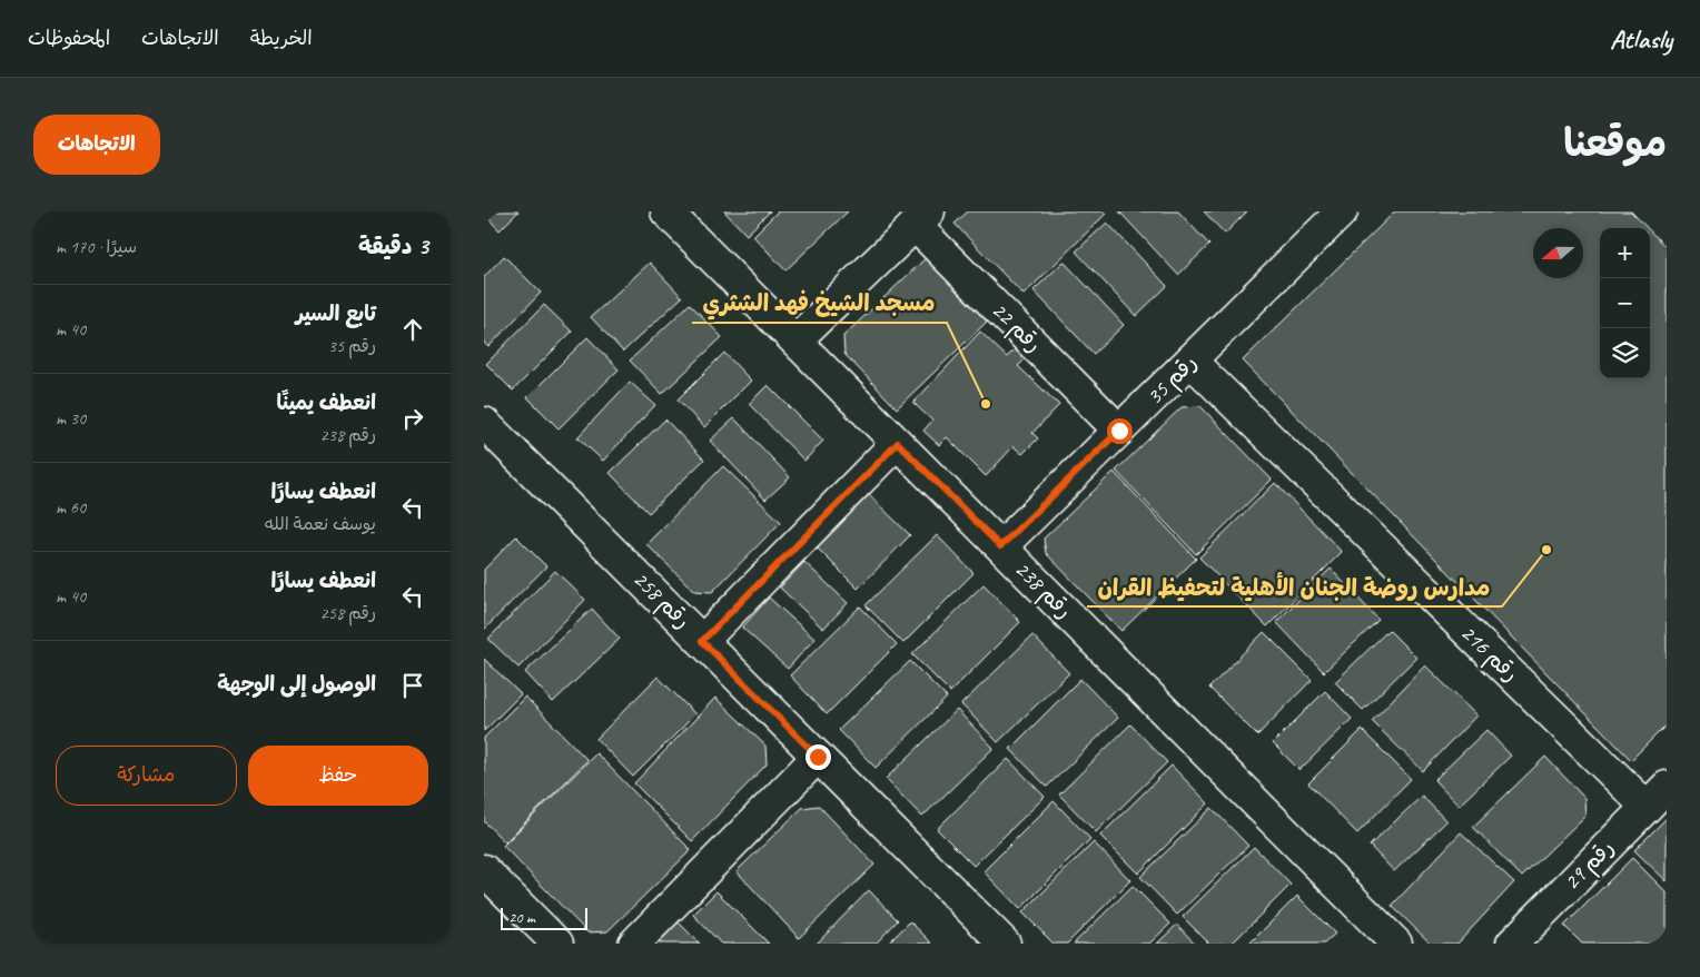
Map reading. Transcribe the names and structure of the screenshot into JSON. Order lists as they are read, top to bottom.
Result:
{
  "streets": {
    "street": [
      "رقم 22",
      "رقم 35",
      "رقم 238",
      "رقم 258",
      "رقم 216",
      "رقم 29"
    ]
  },
  "crossings": [
    ["رقم 22", "رقم 35"],
    ["رقم 35", "رقم 238"],
    ["رقم 35", "رقم 216"],
    ["رقم 216", "رقم 29"]
  ],
  "places": ["مسجد الشيخ فهد الشثري", "مدارس روضة الجنان الأهلية لتحفيظ القران"],
  "scale_bar": "20 m",
  "north": "left",
  "page": {
    "header": "Atlasly",
    "nav": ["الخريطة", "الاتجاهات", "المحفوظات"],
    "title": "موقعنا",
    "buttons": [
      "الاتجاهات",
      ["حفظ", "مشاركة"]
    ],
    "heading": ["3 دقيقة", "سيرًا · 170 m"],
    "map_buttons": ["+", "−"],
    "list": [
      ["تابع السير", "رقم 35", "40 m"],
      ["انعطف يمينًا", "رقم 238", "30 m"],
      ["انعطف يسارًا", "يوسف نعمة الله", "60 m"],
      ["انعطف يسارًا", "رقم 258", "40 m"],
      "الوصول إلى الوجهة"
    ],
    "scale": "20 m"
  }
}
